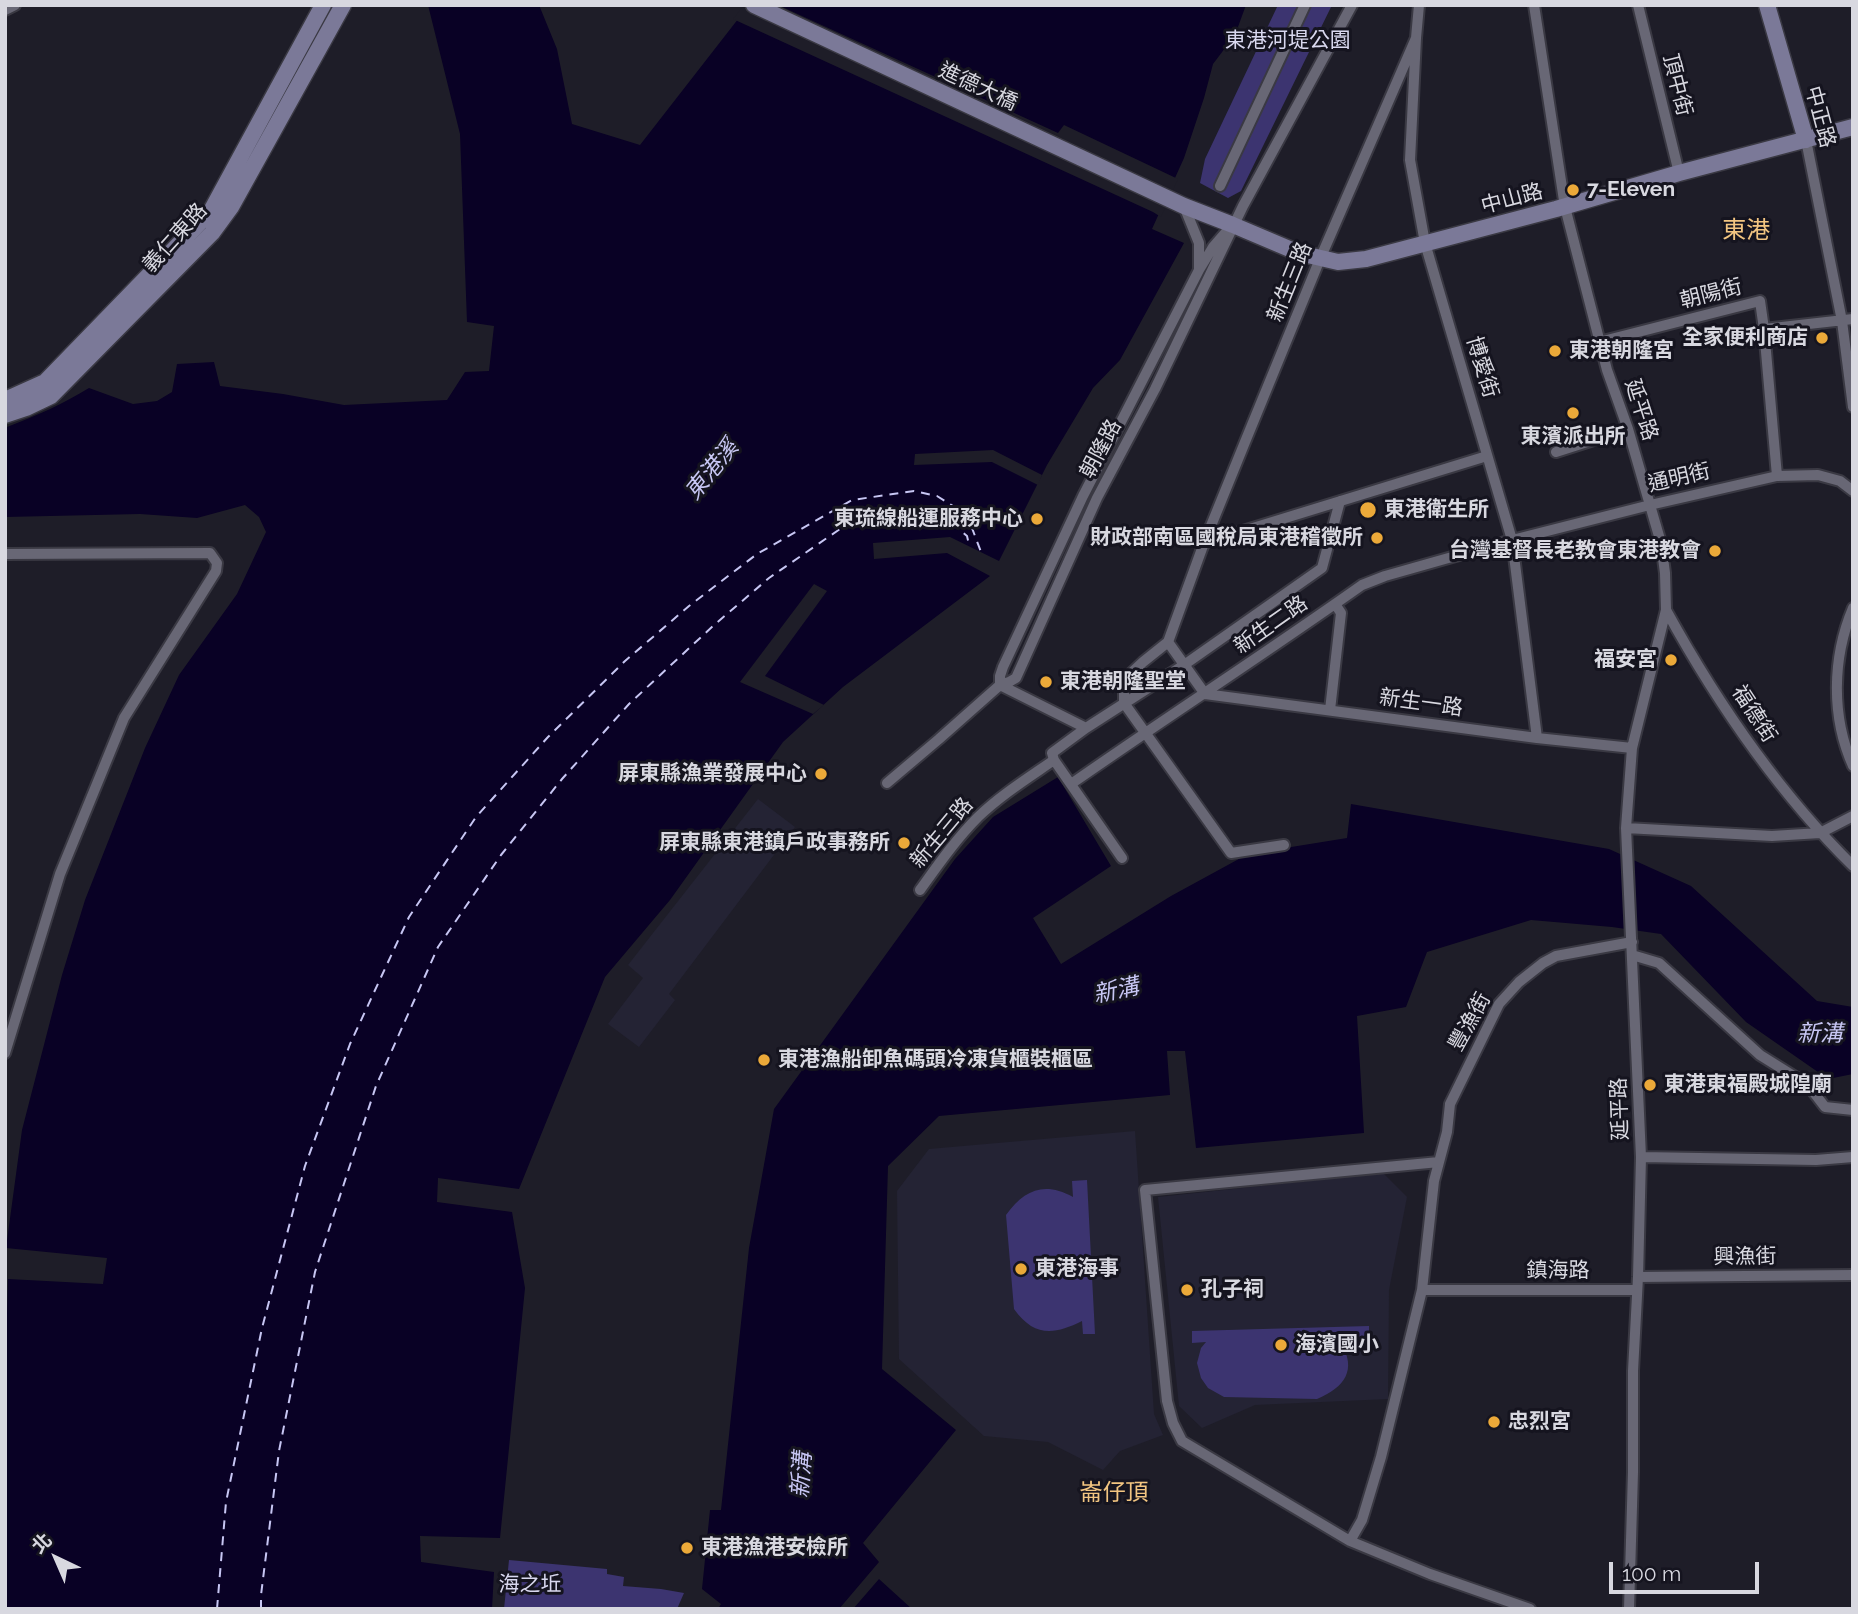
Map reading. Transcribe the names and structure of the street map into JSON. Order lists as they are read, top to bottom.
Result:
{
  "streets": {
    "street": [
      "頂中街",
      "進德大橋",
      "中正路",
      "中山路",
      "義仁東路",
      "新生三路",
      "朝陽街",
      "博愛街",
      "延平路",
      "朝隆路",
      "通明街",
      "新生二路",
      "新生一路",
      "福德街",
      "豐漁街",
      "興漁街",
      "鎮海路"
    ]
  },
  "crossings": [
    ["頂中街", "中山路"],
    ["進德大橋", "中山路"],
    ["中正路", "中山路"],
    ["中山路", "新生三路"],
    ["中山路", "博愛街"],
    ["中山路", "延平路"],
    ["中山路", "朝隆路"],
    ["新生三路", "博愛街"],
    ["朝陽街", "延平路"],
    ["博愛街", "通明街"],
    ["博愛街", "新生二路"],
    ["博愛街", "新生一路"],
    ["延平路", "通明街"],
    ["延平路", "新生一路"],
    ["延平路", "福德街"],
    ["延平路", "豐漁街"],
    ["延平路", "興漁街"],
    ["延平路", "鎮海路"],
    ["通明街", "新生二路"],
    ["新生二路", "新生一路"],
    ["豐漁街", "鎮海路"]
  ],
  "districts": ["東港", "崙仔頂"],
  "water": ["東港溪", "新溝"],
  "parks": ["東港河堤公園", "海之坵"],
  "places": [
    "7-Eleven",
    "全家便利商店",
    "東港朝隆宮",
    "東濱派出所",
    "東港衛生所",
    "東琉線船運服務中心",
    "財政部南區國稅局東港稽徵所",
    "台灣基督長老教會東港教會",
    "福安宮",
    "東港朝隆聖堂",
    "屏東縣漁業發展中心",
    "屏東縣東港鎮戶政事務所",
    "東港漁船卸魚碼頭冷凍貨櫃裝櫃區",
    "東港東福殿城隍廟",
    "東港海事",
    "孔子祠",
    "海濱國小",
    "忠烈宮",
    "東港漁港安檢所"
  ],
  "scale_bar": "100 m",
  "north": "top left"
}
